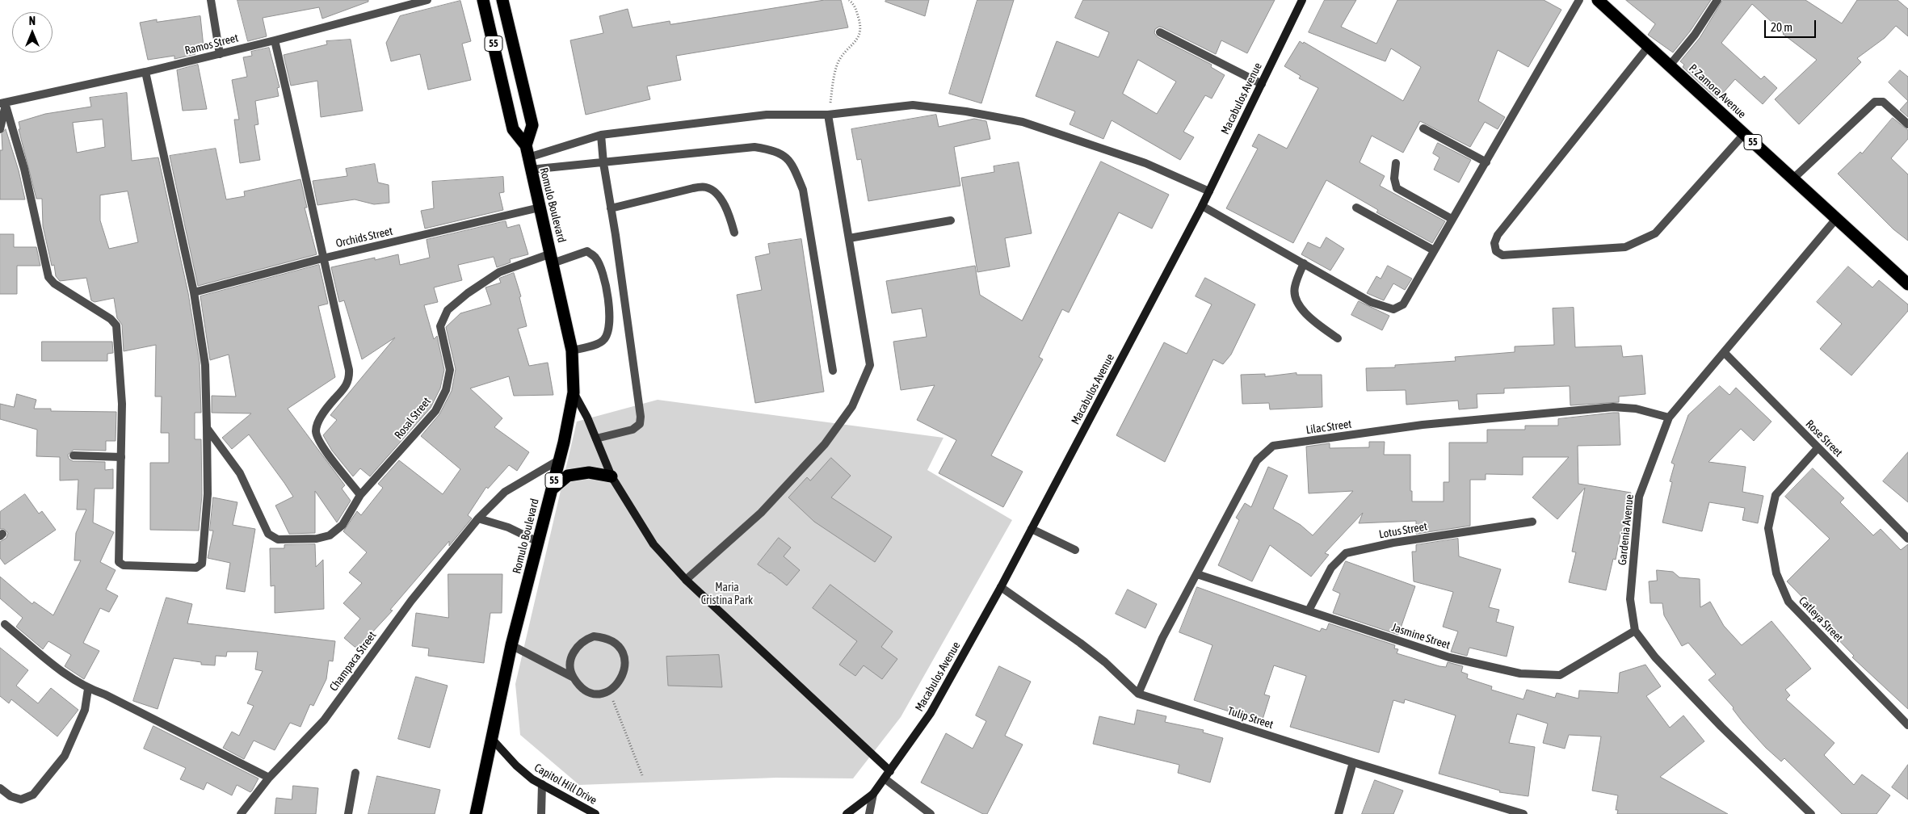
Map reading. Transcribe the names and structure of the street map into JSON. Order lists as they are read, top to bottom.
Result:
{
  "streets": {
    "highway": ["55", "P. Zamora Avenue", "Romulo Boulevard"],
    "street": [
      "Ramos Street",
      "Macabulos Avenue",
      "Orchids Street",
      "Rosal Street",
      "Lilac Street",
      "Rose Street",
      "Gardenia Avenue",
      "Lotus Street",
      "Catleya Street",
      "Jasmine Street",
      "Champaca Street",
      "Tulip Street",
      "Capitol Hill Drive"
    ]
  },
  "crossings": [
    ["55", "Romulo Boulevard"],
    ["P. Zamora Avenue", "Gardenia Avenue"],
    ["Macabulos Avenue", "Tulip Street"],
    ["Romulo Boulevard", "Orchids Street"],
    ["Romulo Boulevard", "Rosal Street"],
    ["Romulo Boulevard", "Champaca Street"],
    ["Romulo Boulevard", "Capitol Hill Drive"],
    ["Lilac Street", "Gardenia Avenue"],
    ["Lilac Street", "Jasmine Street"],
    ["Lilac Street", "Tulip Street"],
    ["Rose Street", "Gardenia Avenue"],
    ["Rose Street", "Catleya Street"],
    ["Gardenia Avenue", "Jasmine Street"],
    ["Lotus Street", "Jasmine Street"]
  ],
  "parks": ["Maria Cristina Park"],
  "scale_bar": "20 m",
  "north": "top"
}
